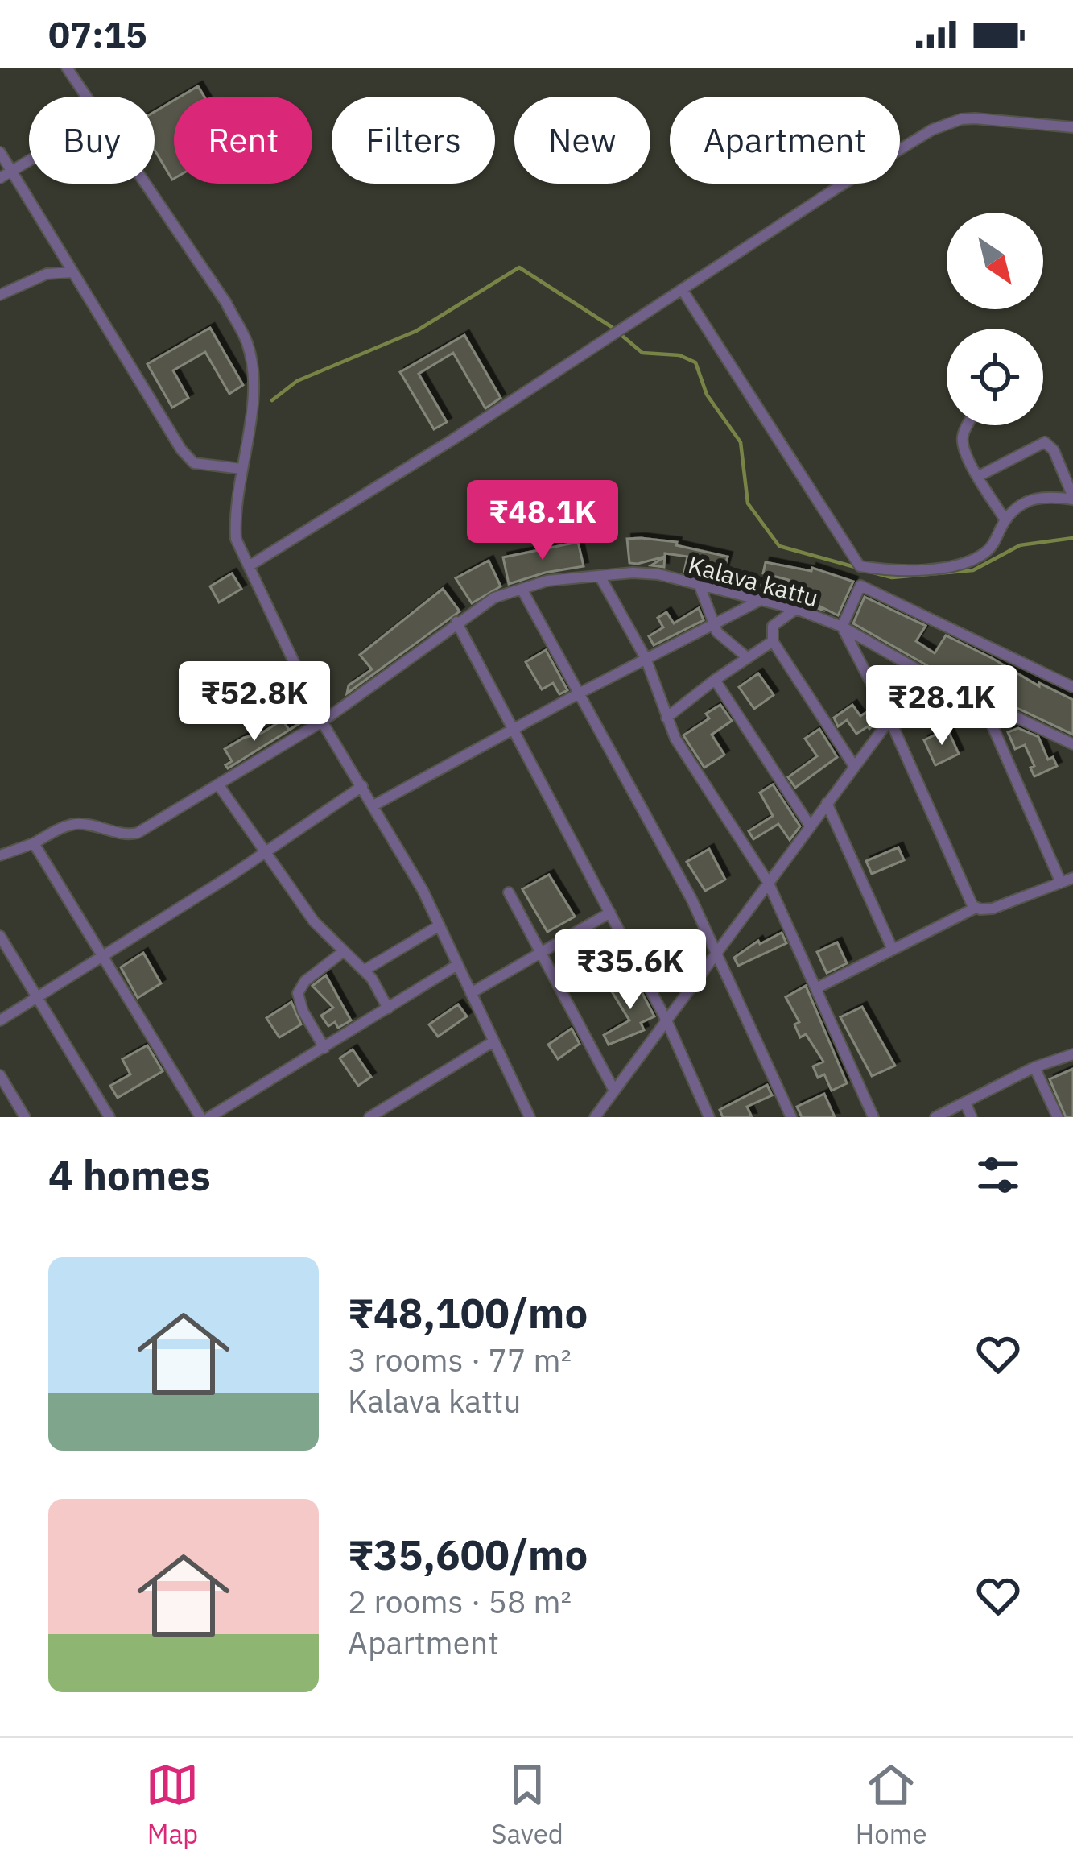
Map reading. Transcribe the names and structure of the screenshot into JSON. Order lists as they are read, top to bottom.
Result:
{
  "streets": {
    "street": ["Kalava kattu"]
  },
  "north": "bottom right",
  "page": {
    "status": "07:15",
    "chip": [
      "Buy",
      "Rent",
      "Filters",
      "New",
      "Apartment"
    ],
    "price": [
      "₹48.1K",
      "₹52.8K",
      "₹28.1K",
      "₹35.6K"
    ],
    "heading": "4 homes",
    "list": [
      {
        "name": "₹48,100/mo",
        "note": "3 rooms · 77 m² · Kalava kattu"
      },
      {
        "name": "₹35,600/mo",
        "note": "2 rooms · 58 m² · Apartment"
      }
    ],
    "tabs": ["Map", "Saved", "Home"]
  }
}
